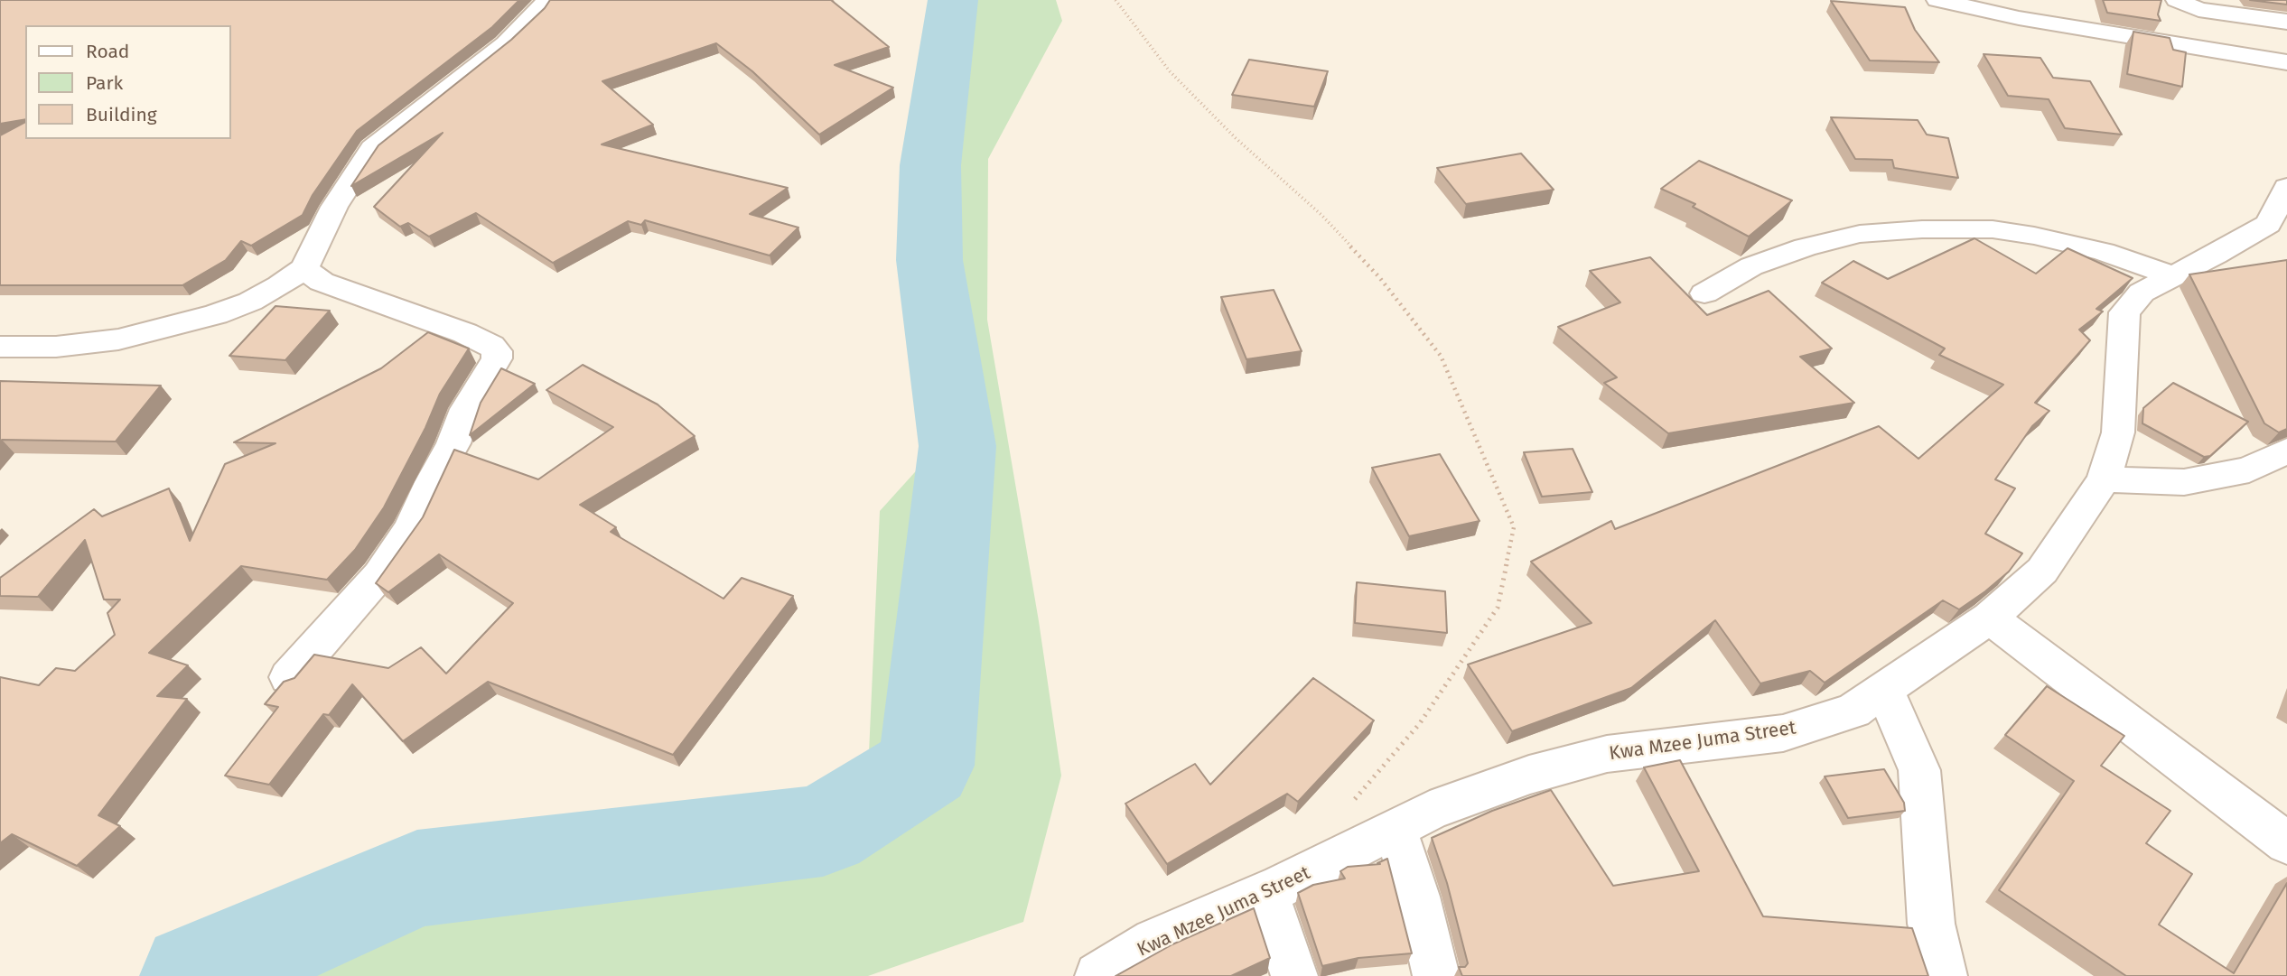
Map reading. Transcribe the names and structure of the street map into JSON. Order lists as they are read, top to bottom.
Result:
{
  "streets": {
    "street": ["Kwa Mzee Juma Street"]
  },
  "legend": ["Road", "Park", "Building"]
}
